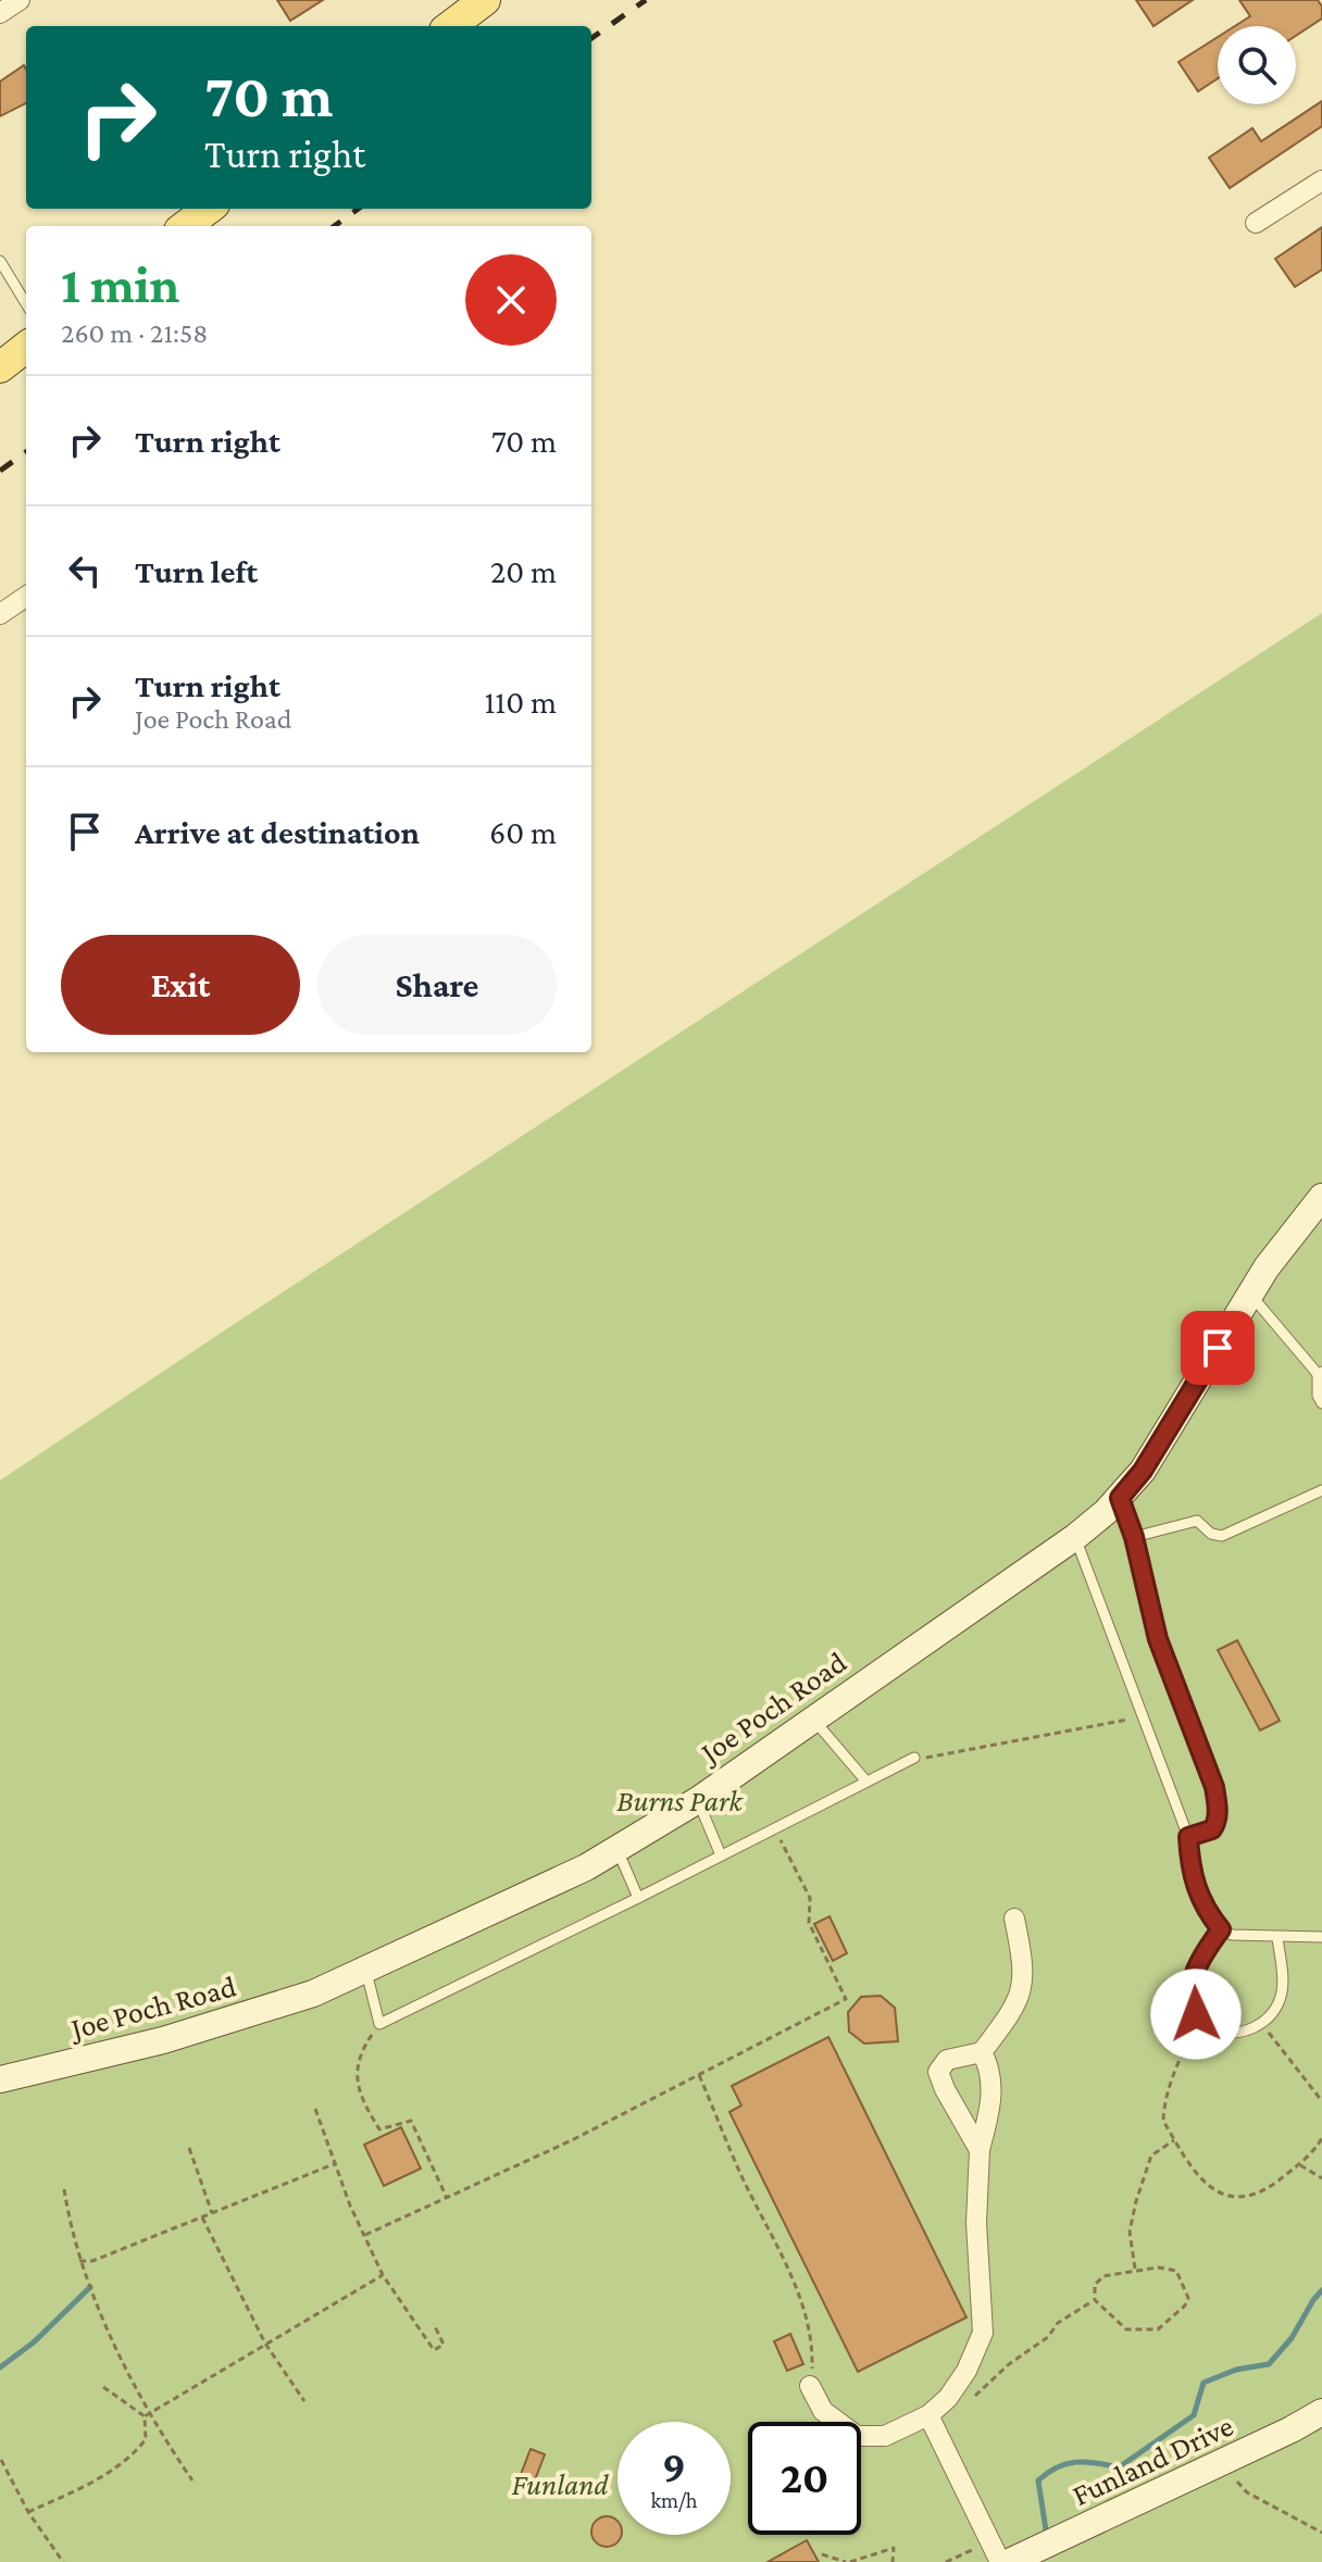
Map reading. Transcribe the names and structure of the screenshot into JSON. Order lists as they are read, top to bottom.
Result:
{
  "streets": {
    "street": ["Joe Poch Road", "Funland Drive"]
  },
  "parks": ["Burns Park", "Funland"],
  "page": {
    "turn": ["70 m", "Turn right"],
    "heading": ["1 min", "260 m · 21:58"],
    "list": [
      {
        "name": "Turn right",
        "value": "70 m"
      },
      {
        "name": "Turn left",
        "value": "20 m"
      },
      {
        "name": "Turn right",
        "note": "Joe Poch Road",
        "value": "110 m"
      },
      {
        "name": "Arrive at destination",
        "value": "60 m"
      }
    ],
    "buttons": ["Exit", "Share"],
    "speed": "9 km/h",
    "limit": "20"
  }
}
